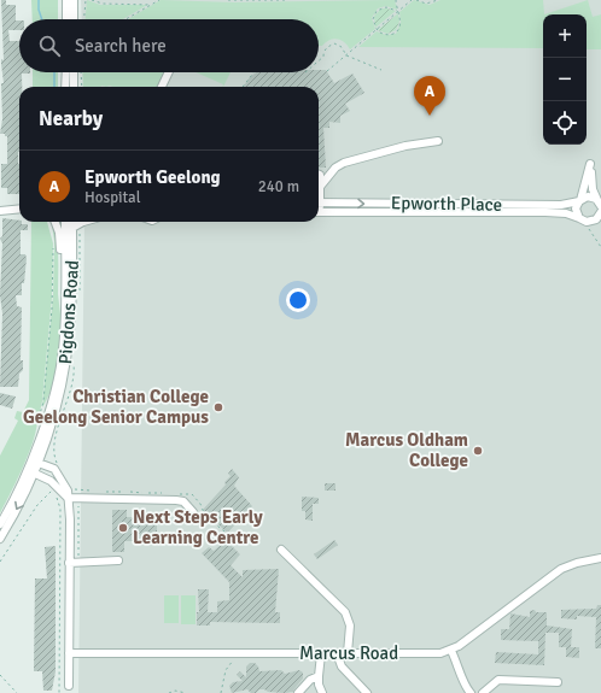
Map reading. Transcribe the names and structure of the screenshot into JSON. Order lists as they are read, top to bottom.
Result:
{
  "streets": {
    "street": ["Epworth Place", "Pigdons Road", "Marcus Road"]
  },
  "places": ["Christian College Geelong Senior Campus", "Marcus Oldham College", "Next Steps Early Learning Centre"],
  "page": {
    "map_buttons": ["+", "−"],
    "search": "Search here",
    "pins": "A",
    "heading": "Nearby",
    "list": [
      {
        "mark": "A",
        "name": "Epworth Geelong",
        "note": "Hospital",
        "value": "240 m"
      }
    ]
  }
}
